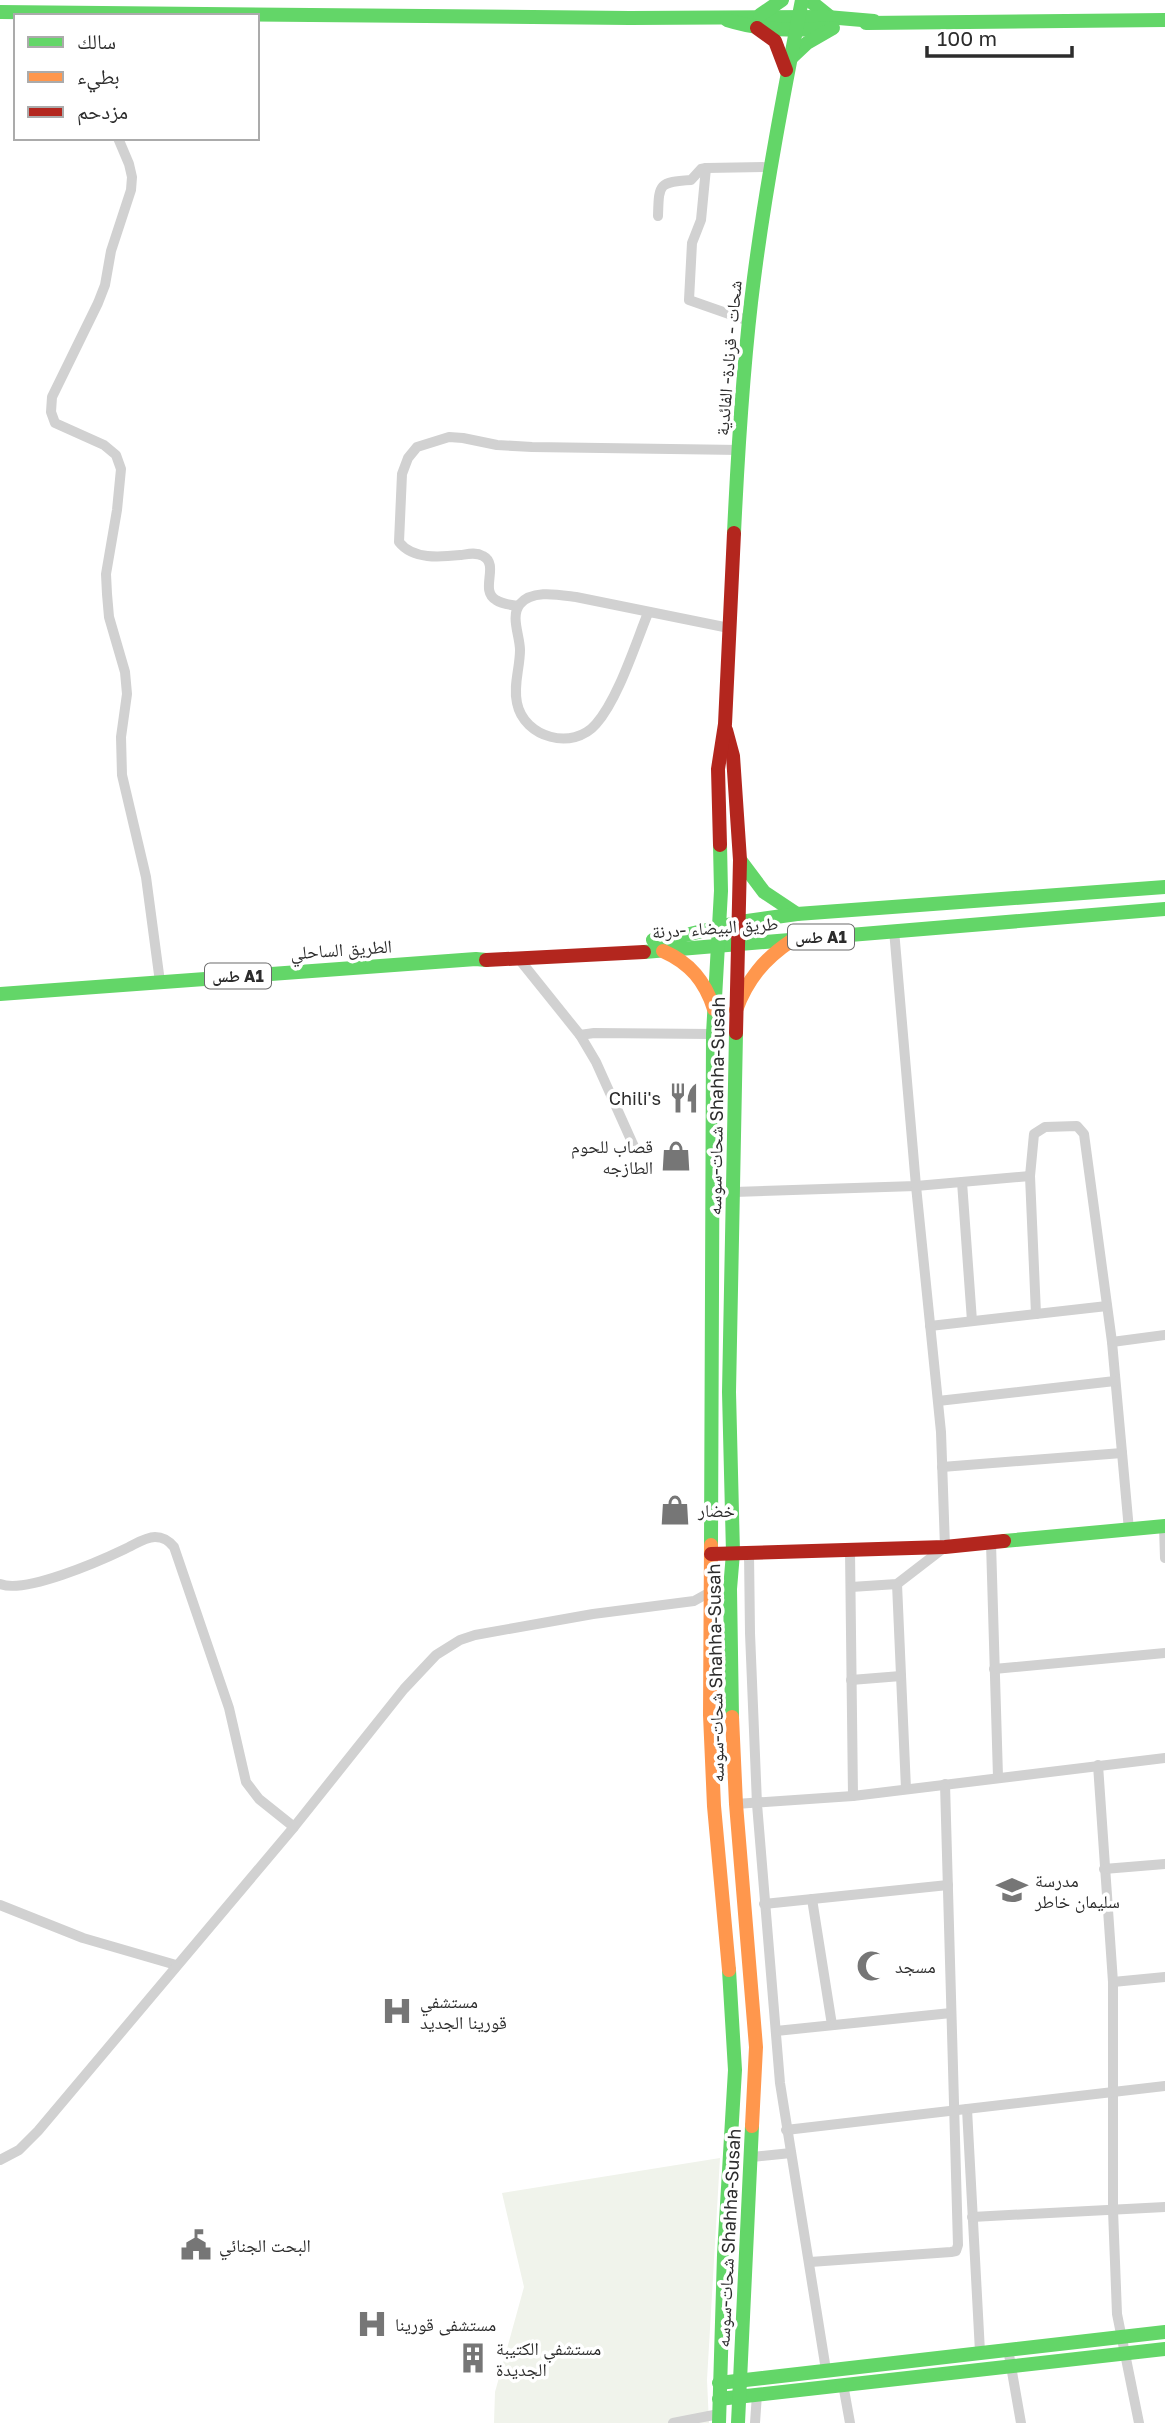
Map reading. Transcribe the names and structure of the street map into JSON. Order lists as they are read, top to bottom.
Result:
{
  "streets": {
    "main road": [
      "شحات - قرنادة- الفائدية",
      "طريق البيضاء -درنة",
      "طس A1",
      "الطريق الساحلي",
      "شحات-سوسه Shahha-Susah"
    ]
  },
  "crossings": [
    ["شحات - قرنادة- الفائدية", "شحات-سوسه Shahha-Susah"],
    ["طريق البيضاء -درنة", "الطريق الساحلي"],
    ["طريق البيضاء -درنة", "شحات-سوسه Shahha-Susah"]
  ],
  "places": {
    "restaurant": ["Chili's"],
    "shop": ["قصاب للحوم الطازجه", "خضار"],
    "school or university": ["مدرسة سليمان خاطر"],
    "mosque": ["مسجد"],
    "hospital": ["مستشفي قورينا الجديد", "مستشفى قورينا"],
    "public building": ["البحت الجنائي"],
    "building": ["مستشفي الكتيبة الجديدة"]
  },
  "legend": ["سالك", "بطيء", "مزدحم"],
  "scale_bar": "100 m"
}
